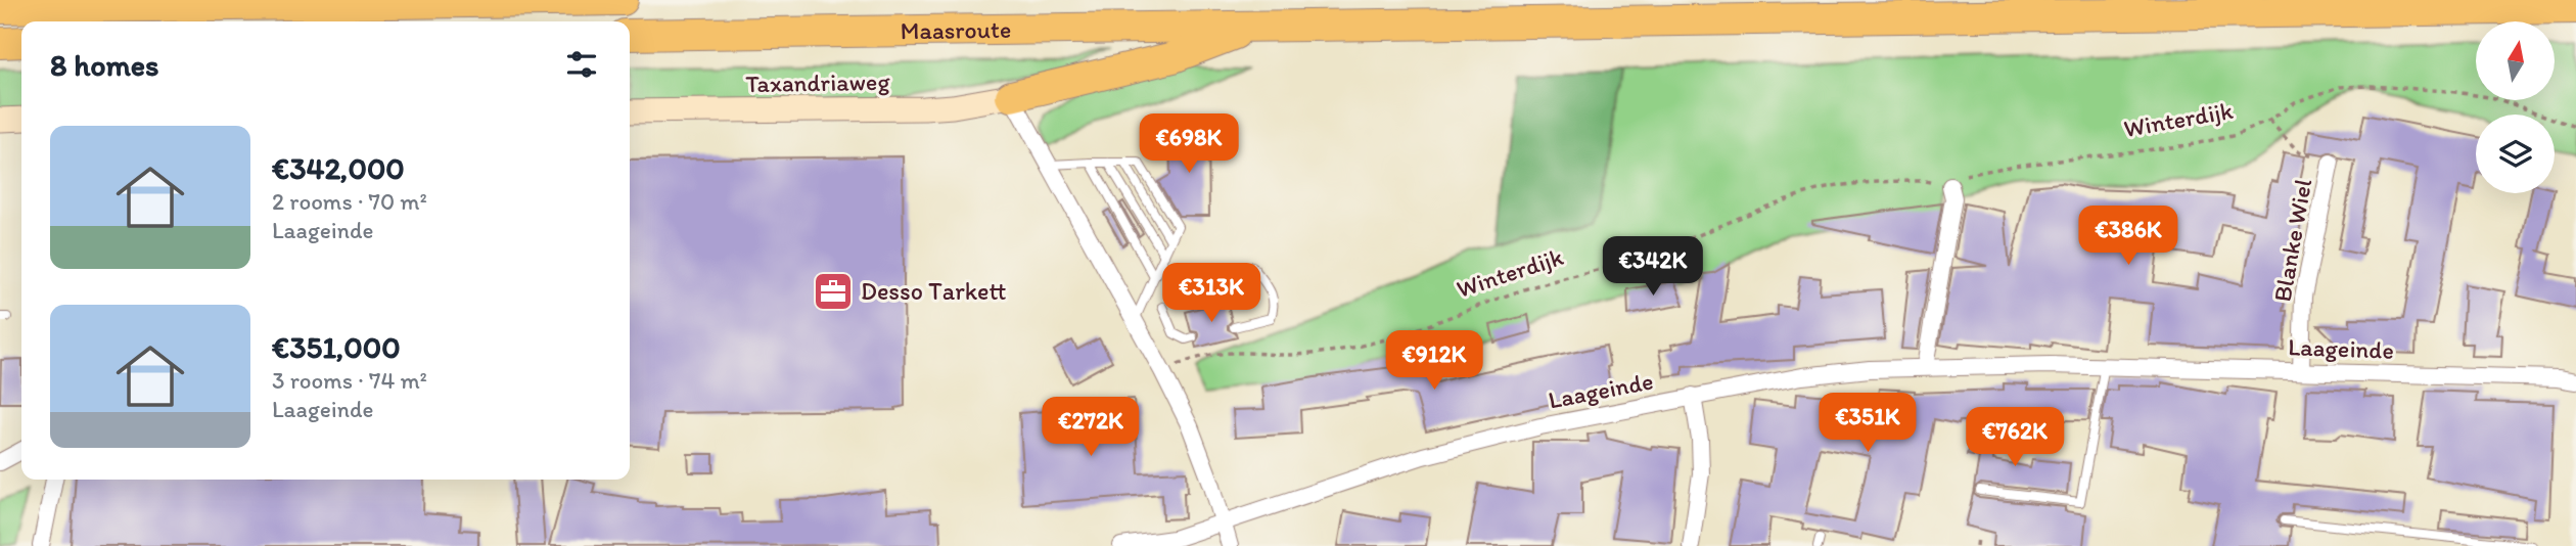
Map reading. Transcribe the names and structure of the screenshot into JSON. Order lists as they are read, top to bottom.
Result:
{
  "streets": {
    "highway": ["Maasroute"],
    "main road": ["Taxandriaweg"],
    "street": ["Blanke Wiel", "Laageinde"],
    "path": ["Winterdijk"]
  },
  "crossings": [
    ["Blanke Wiel", "Laageinde"]
  ],
  "places": {
    "office": ["Desso Tarkett"]
  },
  "north": "top",
  "page": {
    "heading": "8 homes",
    "list": [
      {
        "name": "€342,000",
        "note": "2 rooms · 70 m² · Laageinde"
      },
      {
        "name": "€351,000",
        "note": "3 rooms · 74 m² · Laageinde"
      }
    ],
    "price": [
      "€698K",
      "€386K",
      "€342K",
      "€313K",
      "€912K",
      "€351K",
      "€272K",
      "€762K"
    ]
  }
}
